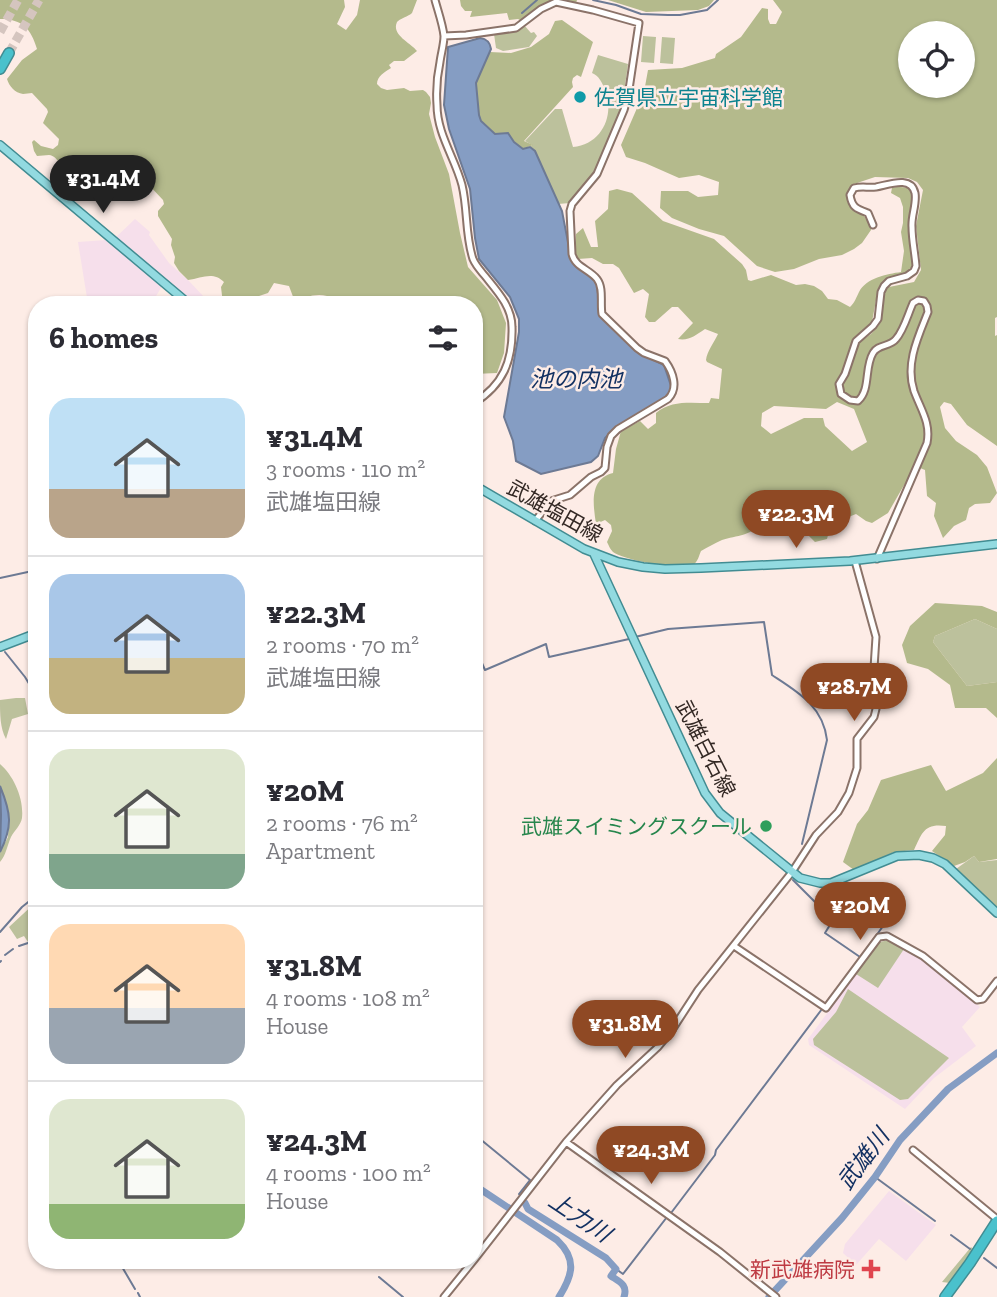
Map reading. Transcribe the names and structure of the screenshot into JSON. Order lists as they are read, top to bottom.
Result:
{
  "streets": {
    "main road": ["武雄塩田線", "武雄白石線"]
  },
  "crossings": [
    ["武雄塩田線", "武雄白石線"]
  ],
  "water": ["池の内池", "武雄川", "上力川"],
  "places": {
    "other": ["佐賀県立宇宙科学館", "武雄スイミングスクール"],
    "health": ["新武雄病院"]
  },
  "page": {
    "price": [
      "¥31.4M",
      "¥22.3M",
      "¥28.7M",
      "¥20M",
      "¥31.8M",
      "¥24.3M"
    ],
    "heading": "6 homes",
    "list": [
      {
        "name": "¥31.4M",
        "note": "3 rooms · 110 m² · 武雄塩田線"
      },
      {
        "name": "¥22.3M",
        "note": "2 rooms · 70 m² · 武雄塩田線"
      },
      {
        "name": "¥20M",
        "note": "2 rooms · 76 m² · Apartment"
      },
      {
        "name": "¥31.8M",
        "note": "4 rooms · 108 m² · House"
      },
      {
        "name": "¥24.3M",
        "note": "4 rooms · 100 m² · House"
      }
    ]
  }
}
